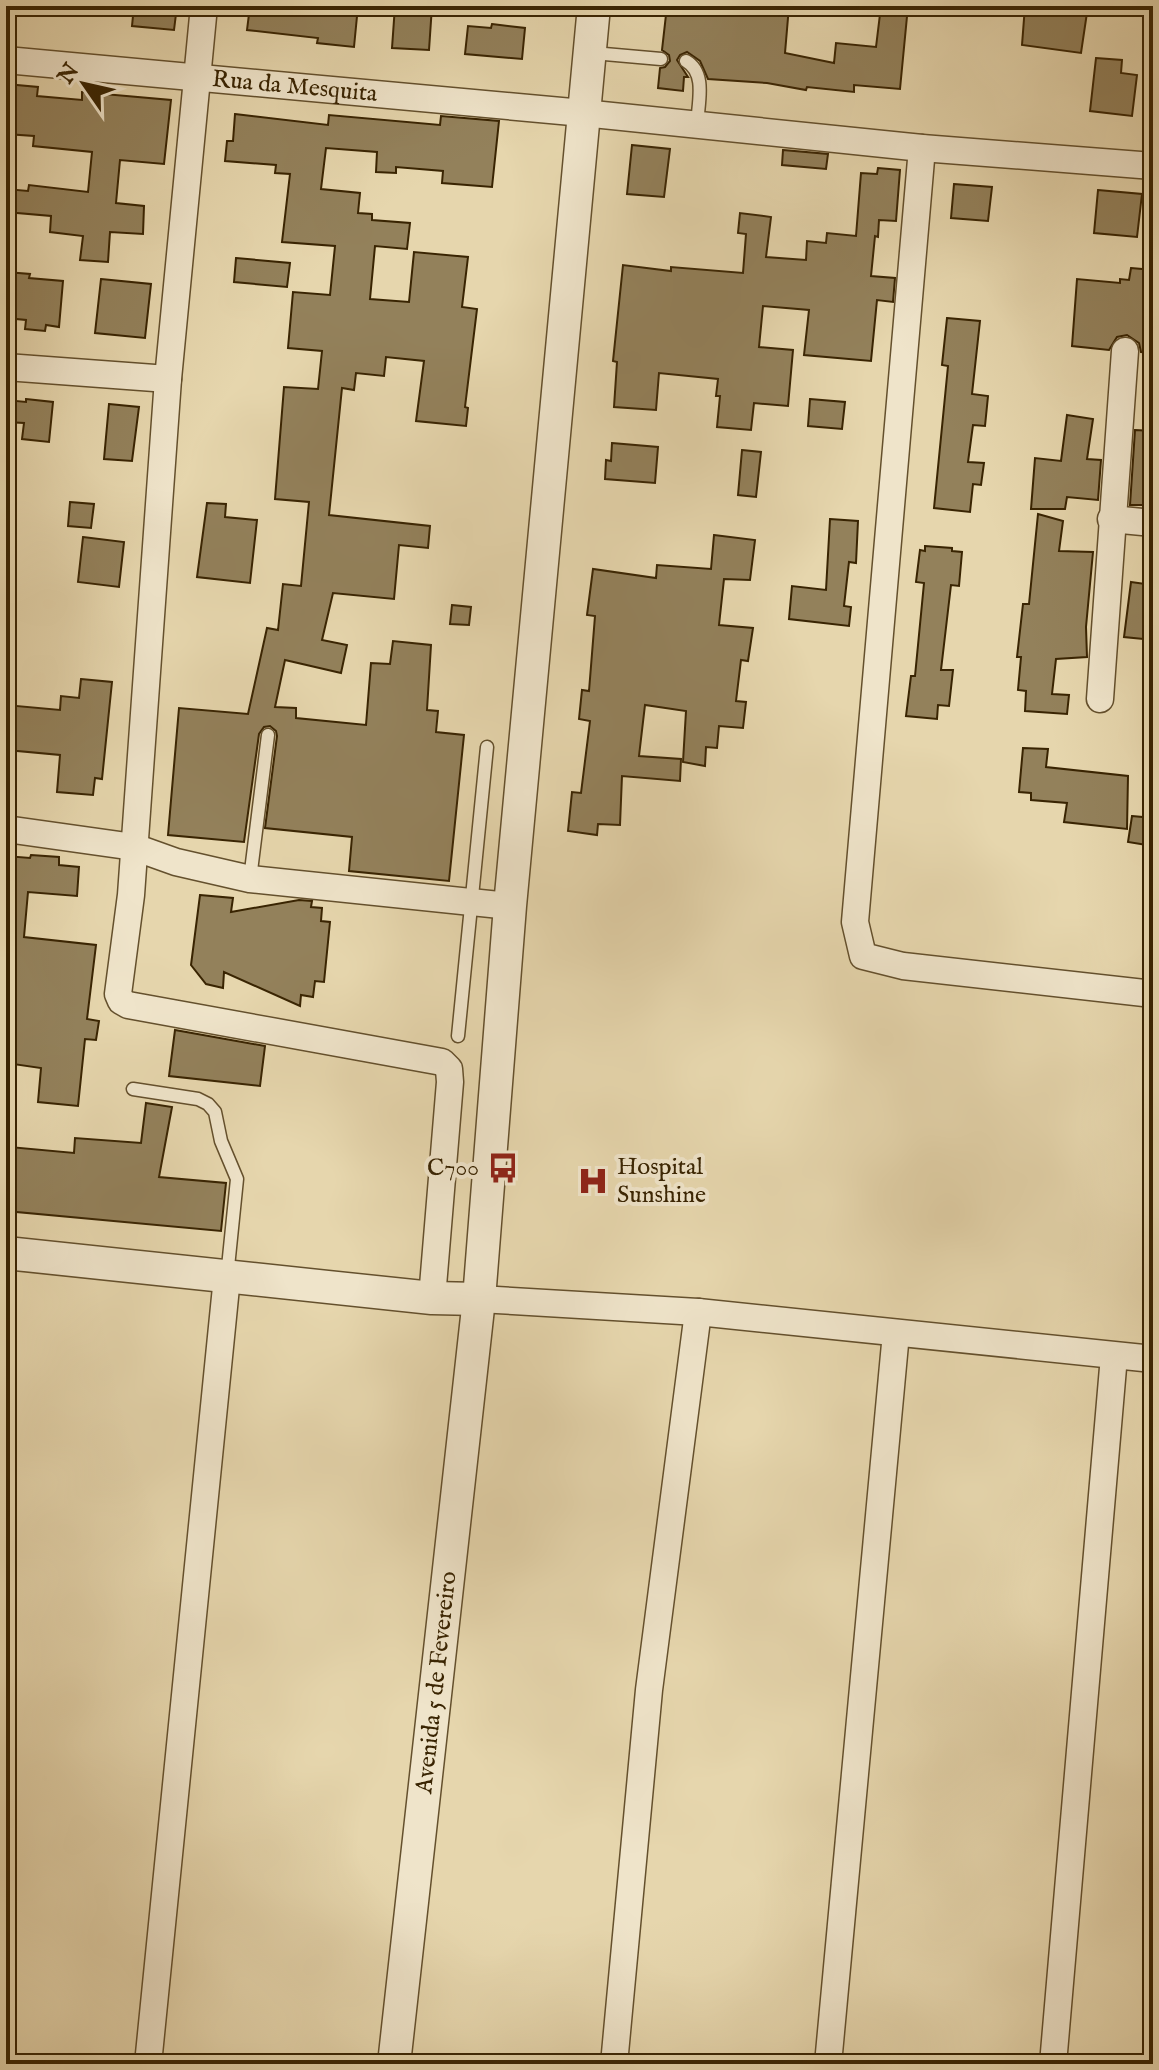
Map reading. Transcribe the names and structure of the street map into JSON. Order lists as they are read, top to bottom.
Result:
{
  "streets": {
    "street": ["Rua da Mesquita", "Avenida 5 de Fevereiro"]
  },
  "crossings": [
    ["Rua da Mesquita", "Avenida 5 de Fevereiro"]
  ],
  "places": {
    "bus stop": ["C700"],
    "hospital": ["Hospital Sunshine"]
  },
  "north": "top left"
}
